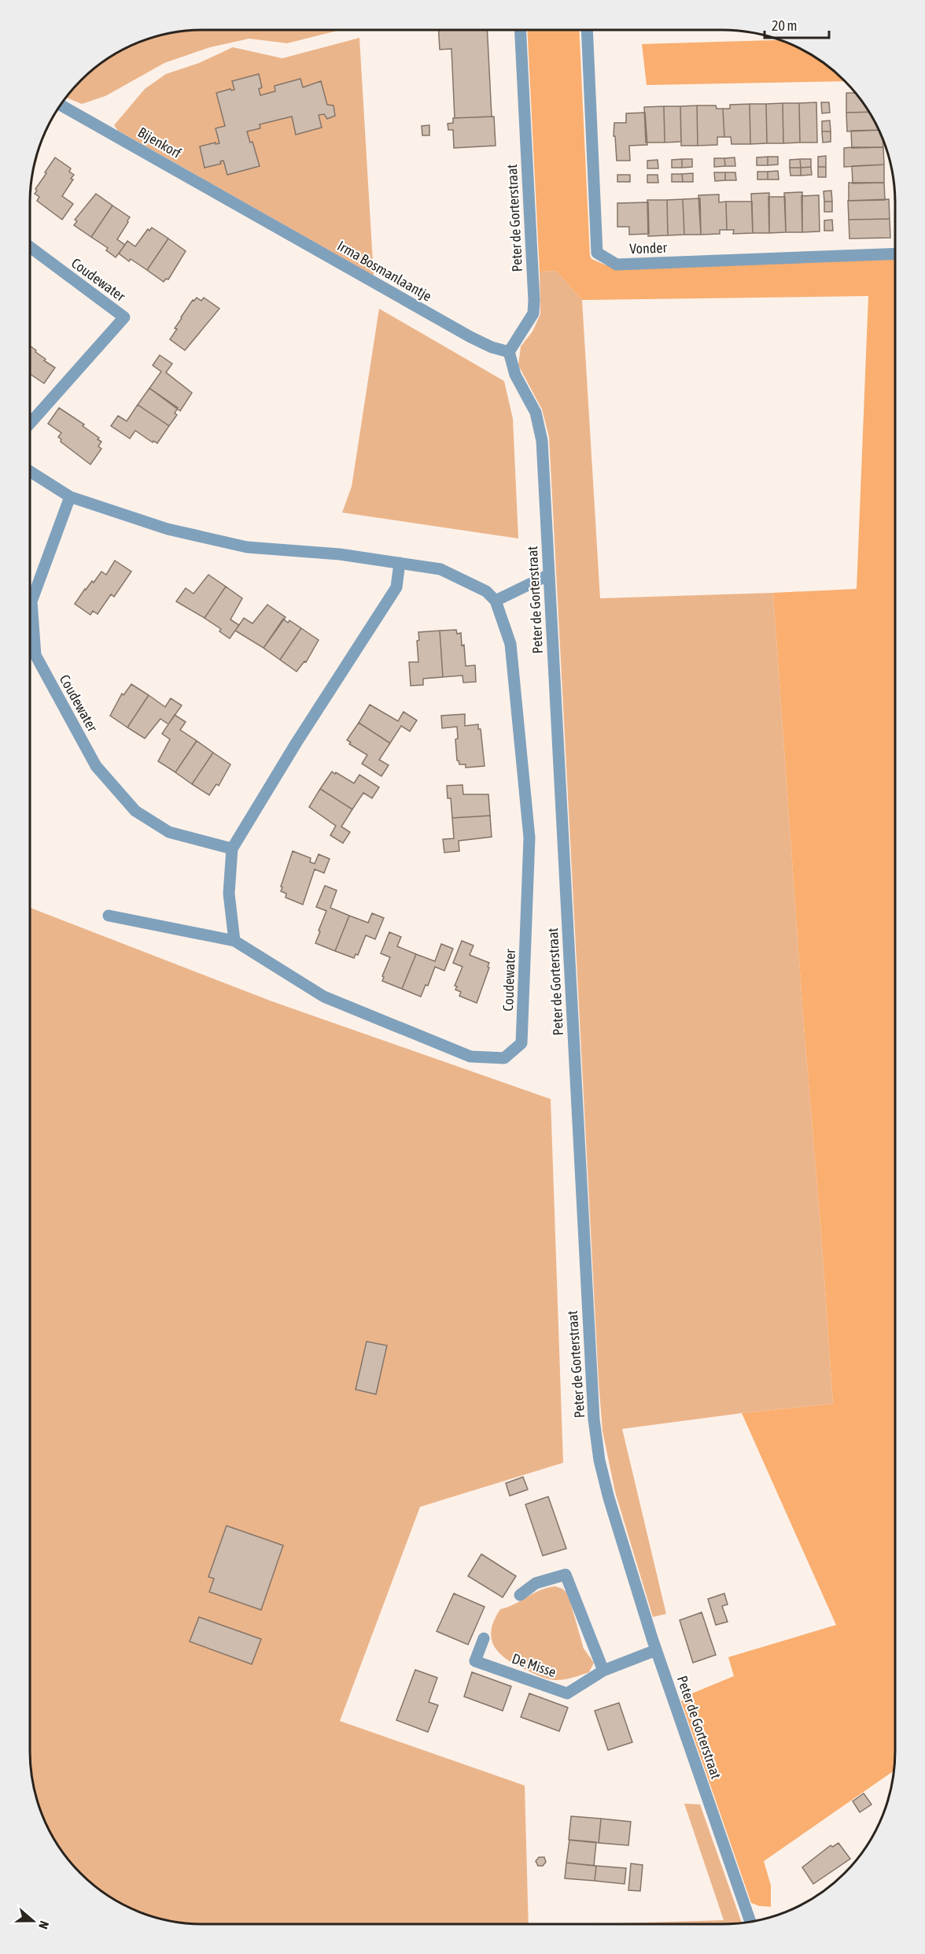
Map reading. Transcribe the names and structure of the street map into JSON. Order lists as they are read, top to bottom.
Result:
{
  "streets": {
    "street": [
      "Bijenkorf",
      "Peter de Gorterstraat",
      "Vonder",
      "Irma Bosmanlaantje",
      "Coudewater",
      "De Misse"
    ]
  },
  "crossings": [
    ["Bijenkorf", "Irma Bosmanlaantje"],
    ["Peter de Gorterstraat", "Irma Bosmanlaantje"],
    ["Peter de Gorterstraat", "De Misse"]
  ],
  "scale_bar": "20 m",
  "north": "right"
}
